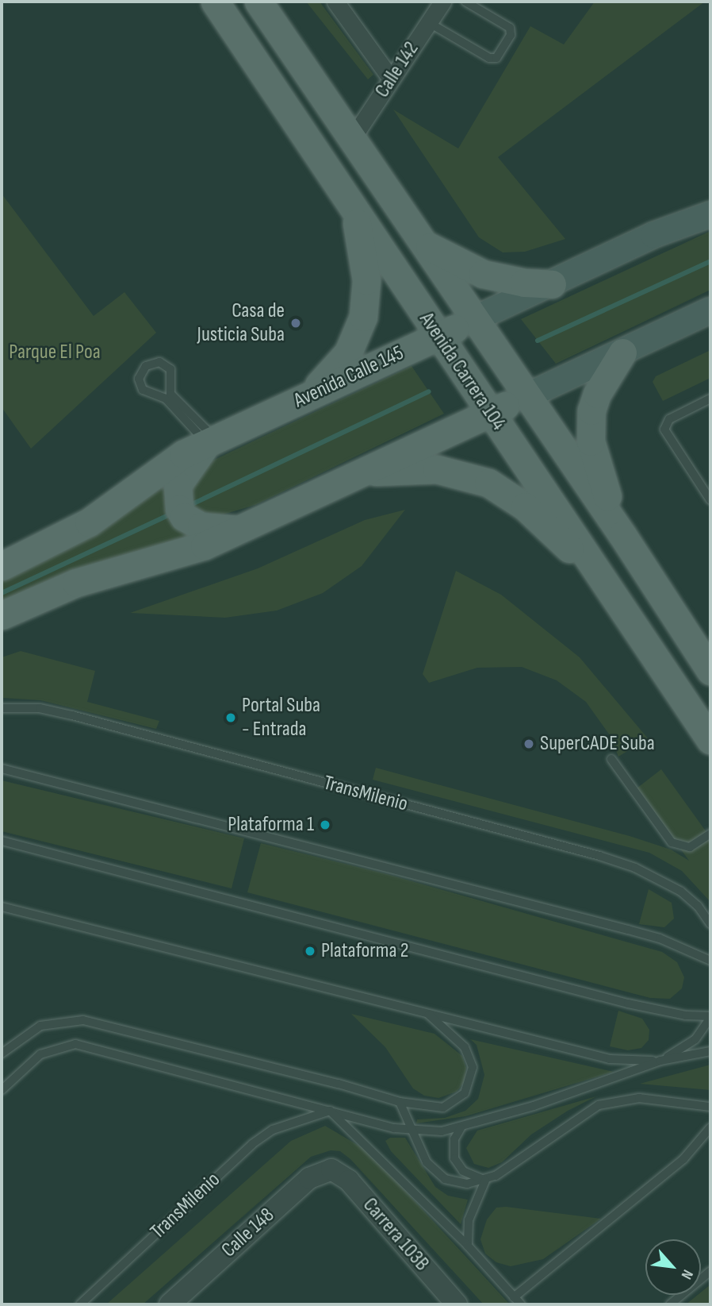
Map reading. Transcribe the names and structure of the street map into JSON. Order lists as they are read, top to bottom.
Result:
{
  "streets": {
    "main road": ["Avenida Carrera 104", "Avenida Calle 145"],
    "street": ["Calle 142", "Calle 148", "Carrera 103B"],
    "lane": ["TransMilenio"]
  },
  "crossings": [
    ["Calle 142", "Avenida Carrera 104"],
    ["Avenida Carrera 104", "Avenida Calle 145"],
    ["Calle 148", "Carrera 103B"]
  ],
  "parks": ["Parque El Poa"],
  "places": [
    "Casa de Justicia Suba",
    "Portal Suba - Entrada",
    "SuperCADE Suba",
    "Plataforma 1",
    "Plataforma 2"
  ],
  "north": "bottom right"
}
